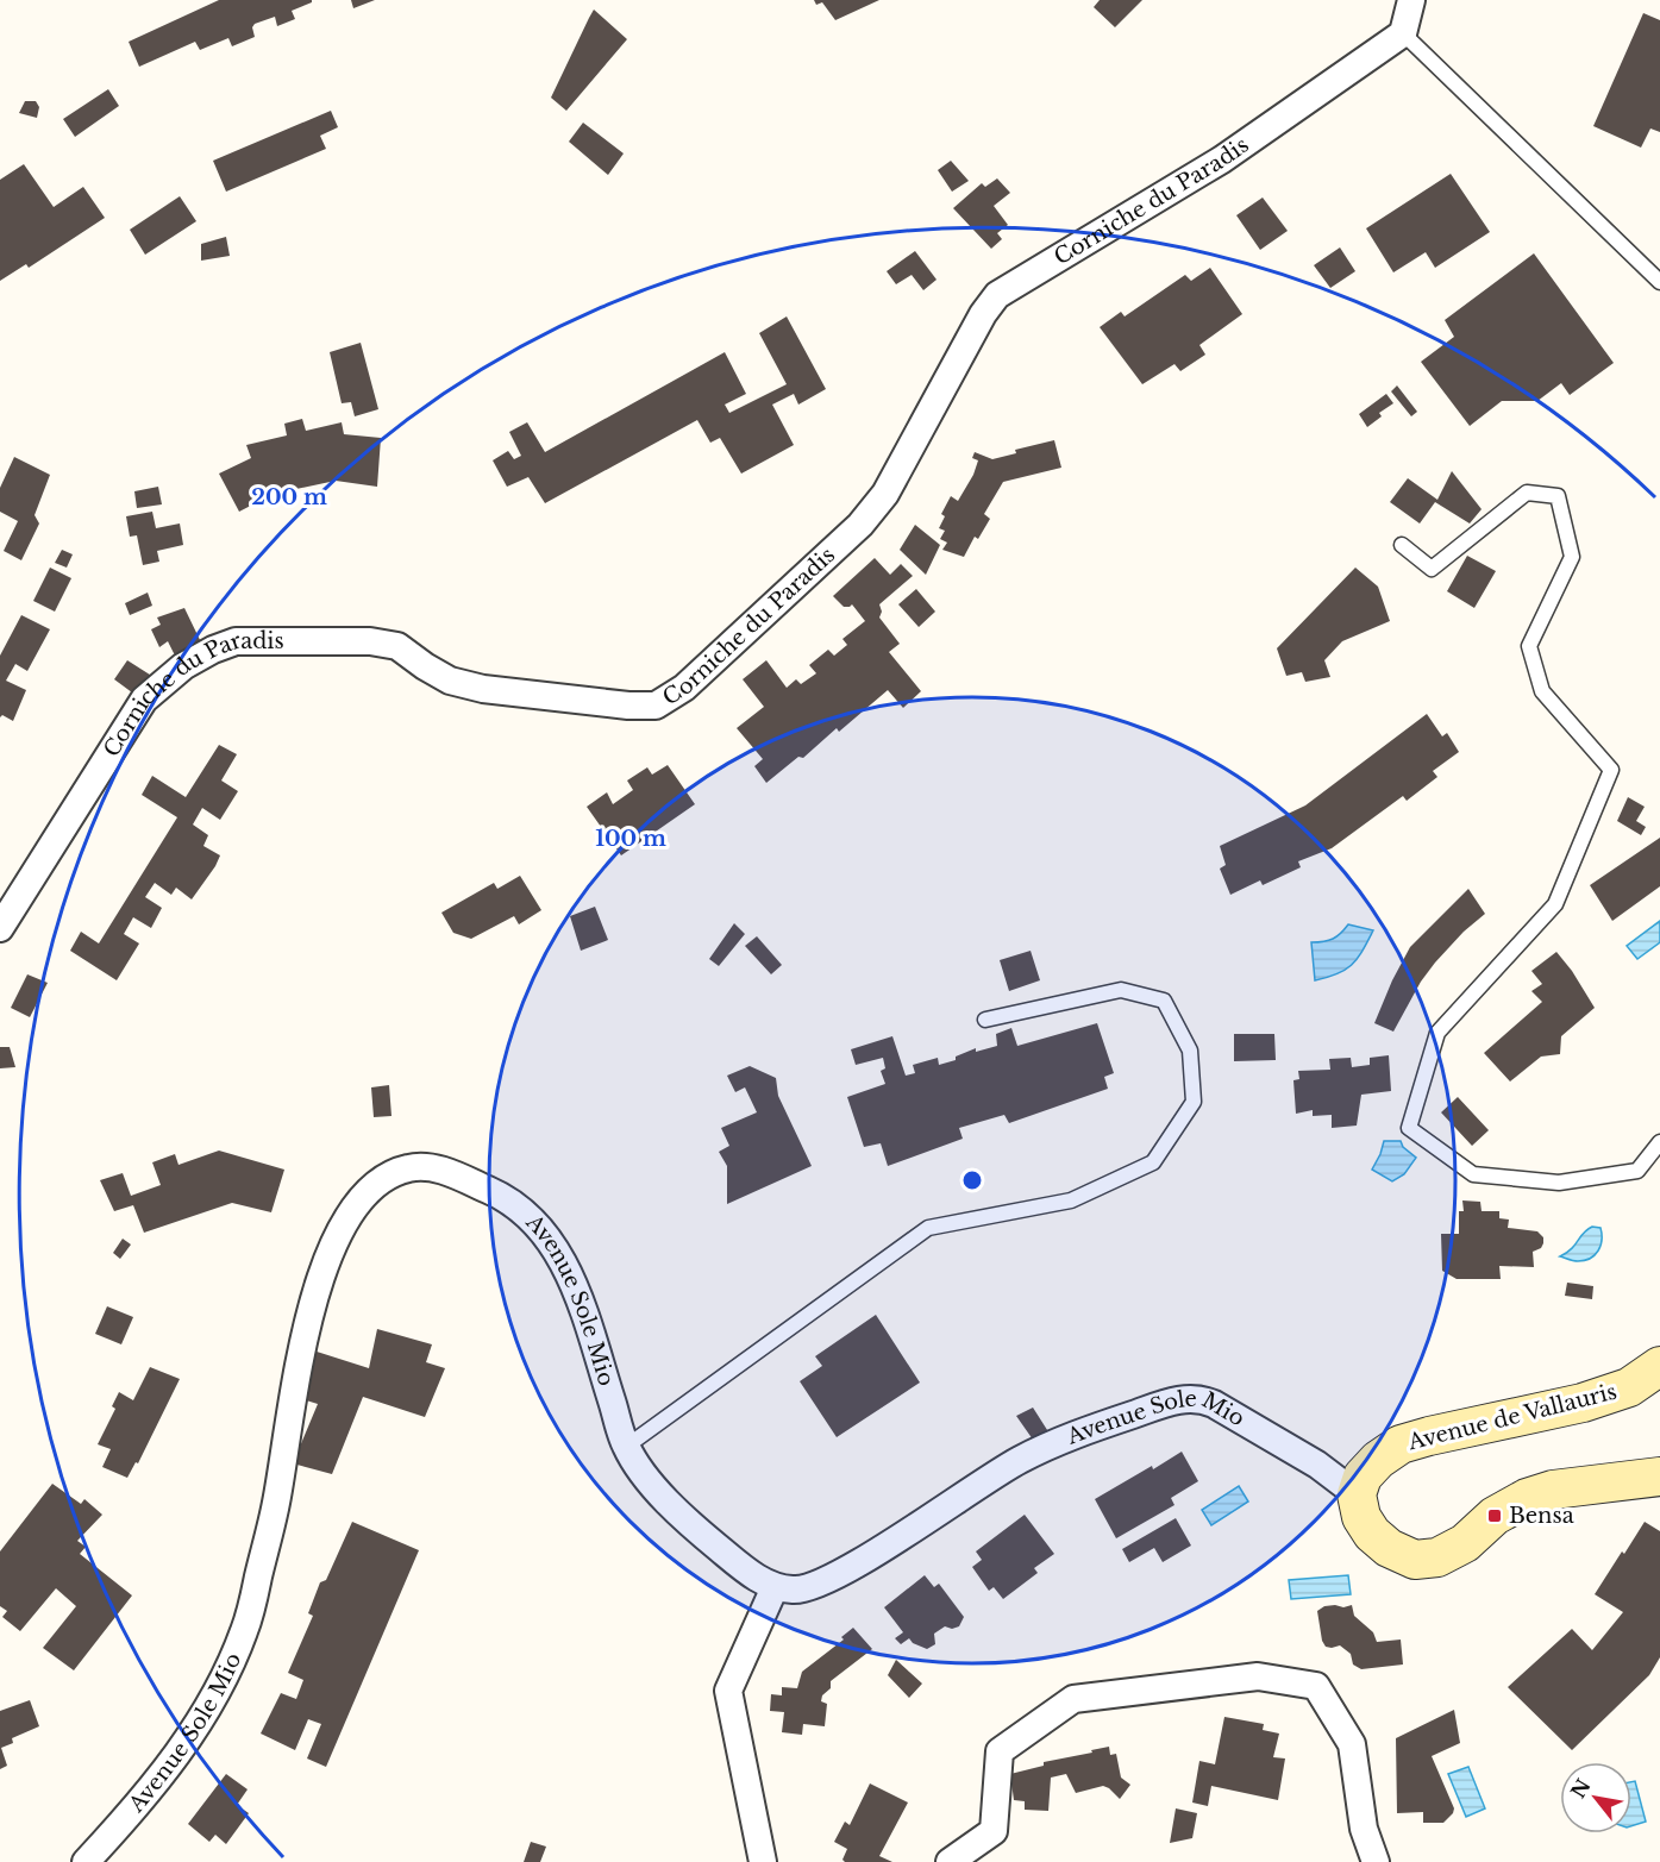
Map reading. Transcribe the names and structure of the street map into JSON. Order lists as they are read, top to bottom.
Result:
{
  "streets": {
    "main road": ["Avenue de Vallauris"],
    "street": ["Corniche du Paradis", "Avenue Sole Mio"]
  },
  "crossings": [
    ["Avenue Sole Mio", "Avenue de Vallauris"]
  ],
  "places": {
    "transit": ["Bensa"]
  },
  "north": "top left",
  "rings": ["200 m", "100 m"]
}
